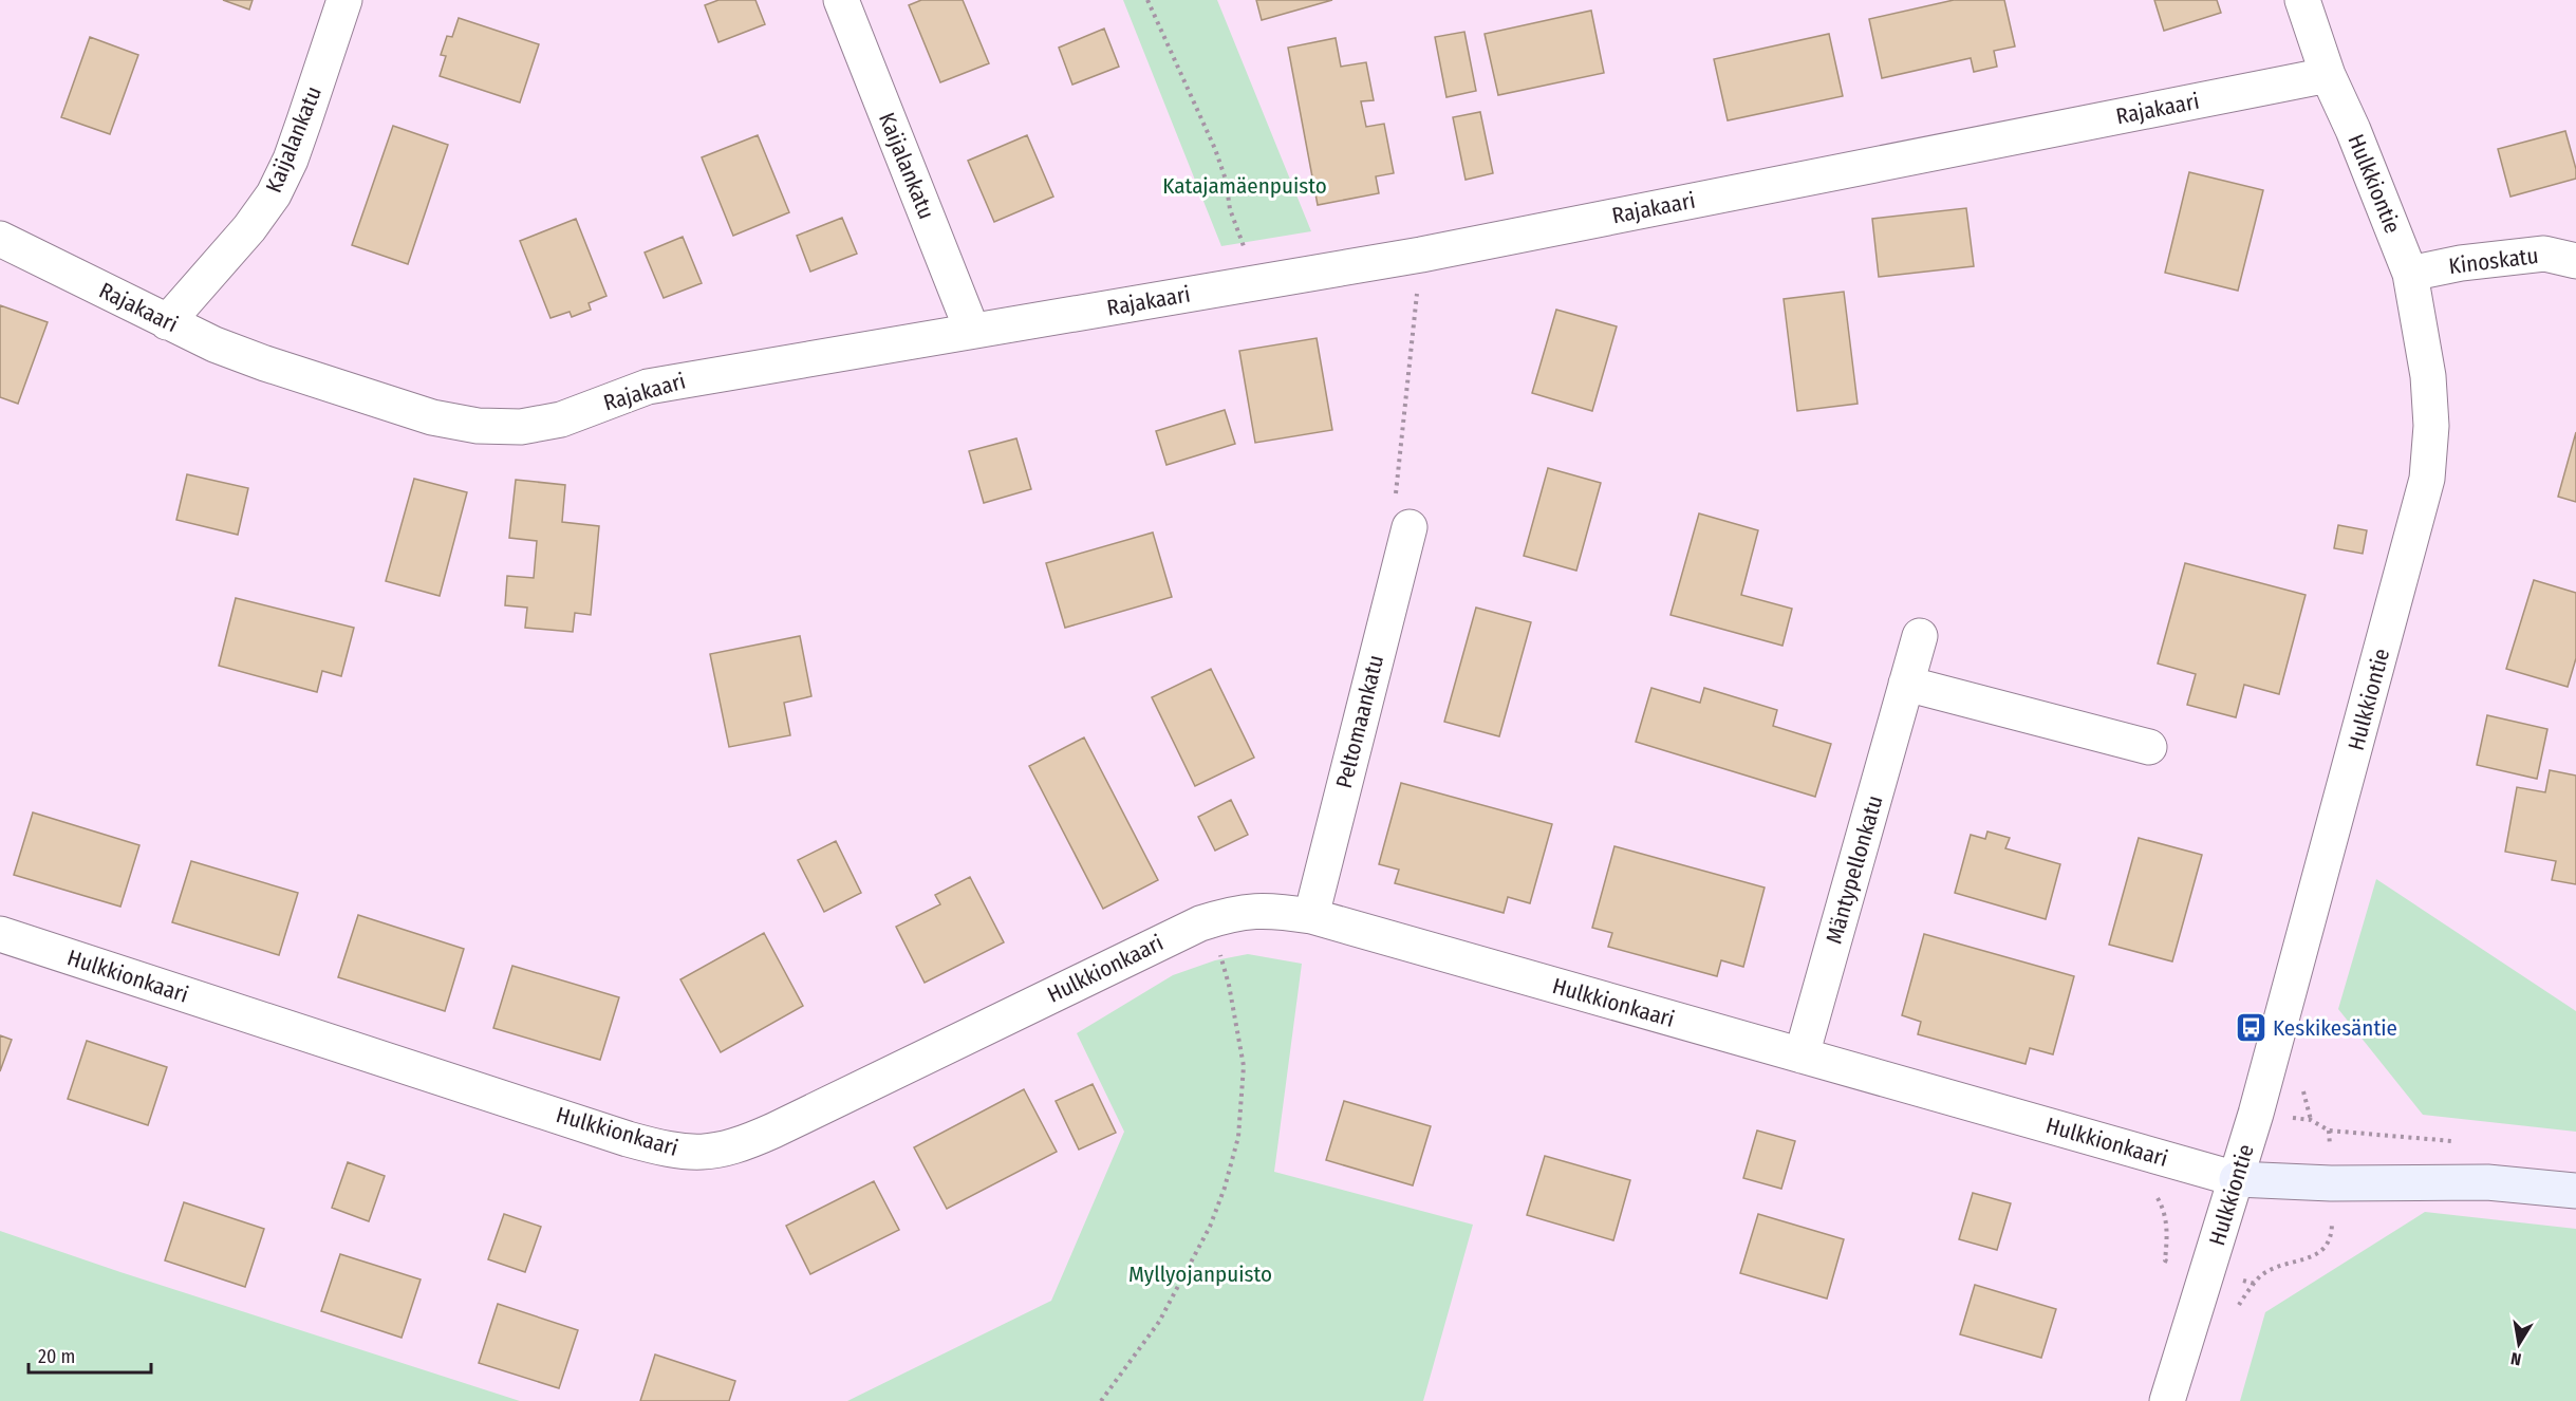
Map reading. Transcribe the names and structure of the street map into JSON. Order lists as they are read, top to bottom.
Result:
{
  "streets": {
    "street": [
      "Rajakaari",
      "Kaijalankatu",
      "Hulkkiontie",
      "Kinoskatu",
      "Peltomaankatu",
      "Mäntypellonkatu",
      "Hulkkionkaari"
    ]
  },
  "crossings": [
    ["Rajakaari", "Kaijalankatu"],
    ["Rajakaari", "Hulkkiontie"],
    ["Hulkkiontie", "Kinoskatu"],
    ["Hulkkiontie", "Hulkkionkaari"],
    ["Peltomaankatu", "Hulkkionkaari"],
    ["Mäntypellonkatu", "Hulkkionkaari"]
  ],
  "parks": ["Katajamäenpuisto", "Myllyojanpuisto"],
  "places": {
    "bus stop": ["Keskikesäntie"]
  },
  "scale_bar": "20 m",
  "north": "bottom"
}
